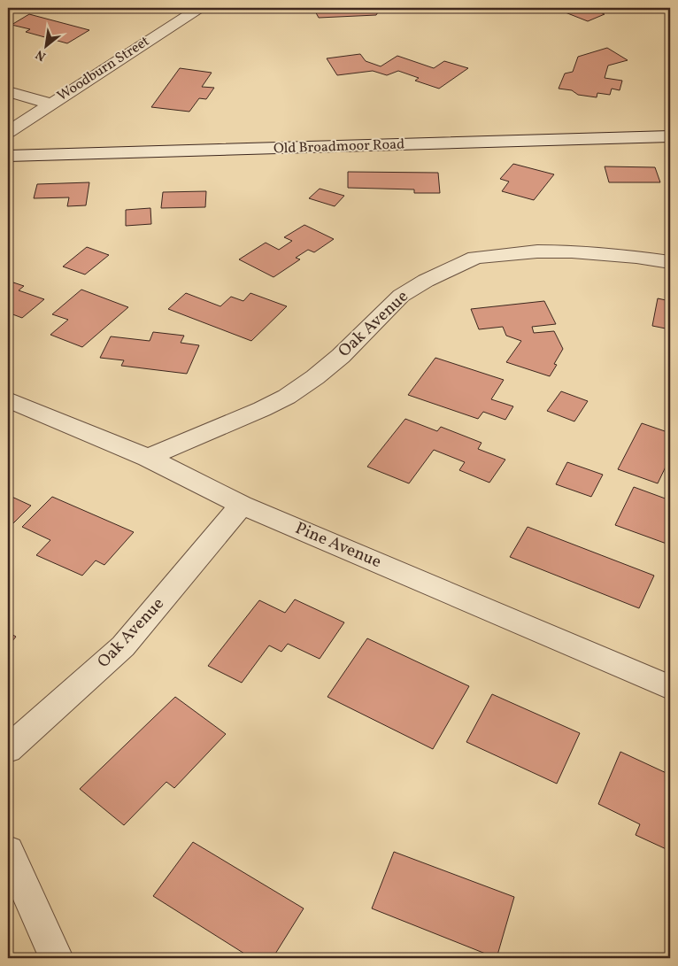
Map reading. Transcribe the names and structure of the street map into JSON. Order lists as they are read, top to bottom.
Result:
{
  "streets": {
    "street": [
      "Woodburn Street",
      "Old Broadmoor Road",
      "Oak Avenue",
      "Pine Avenue"
    ]
  },
  "crossings": [
    ["Oak Avenue", "Pine Avenue"]
  ],
  "north": "bottom left"
}
